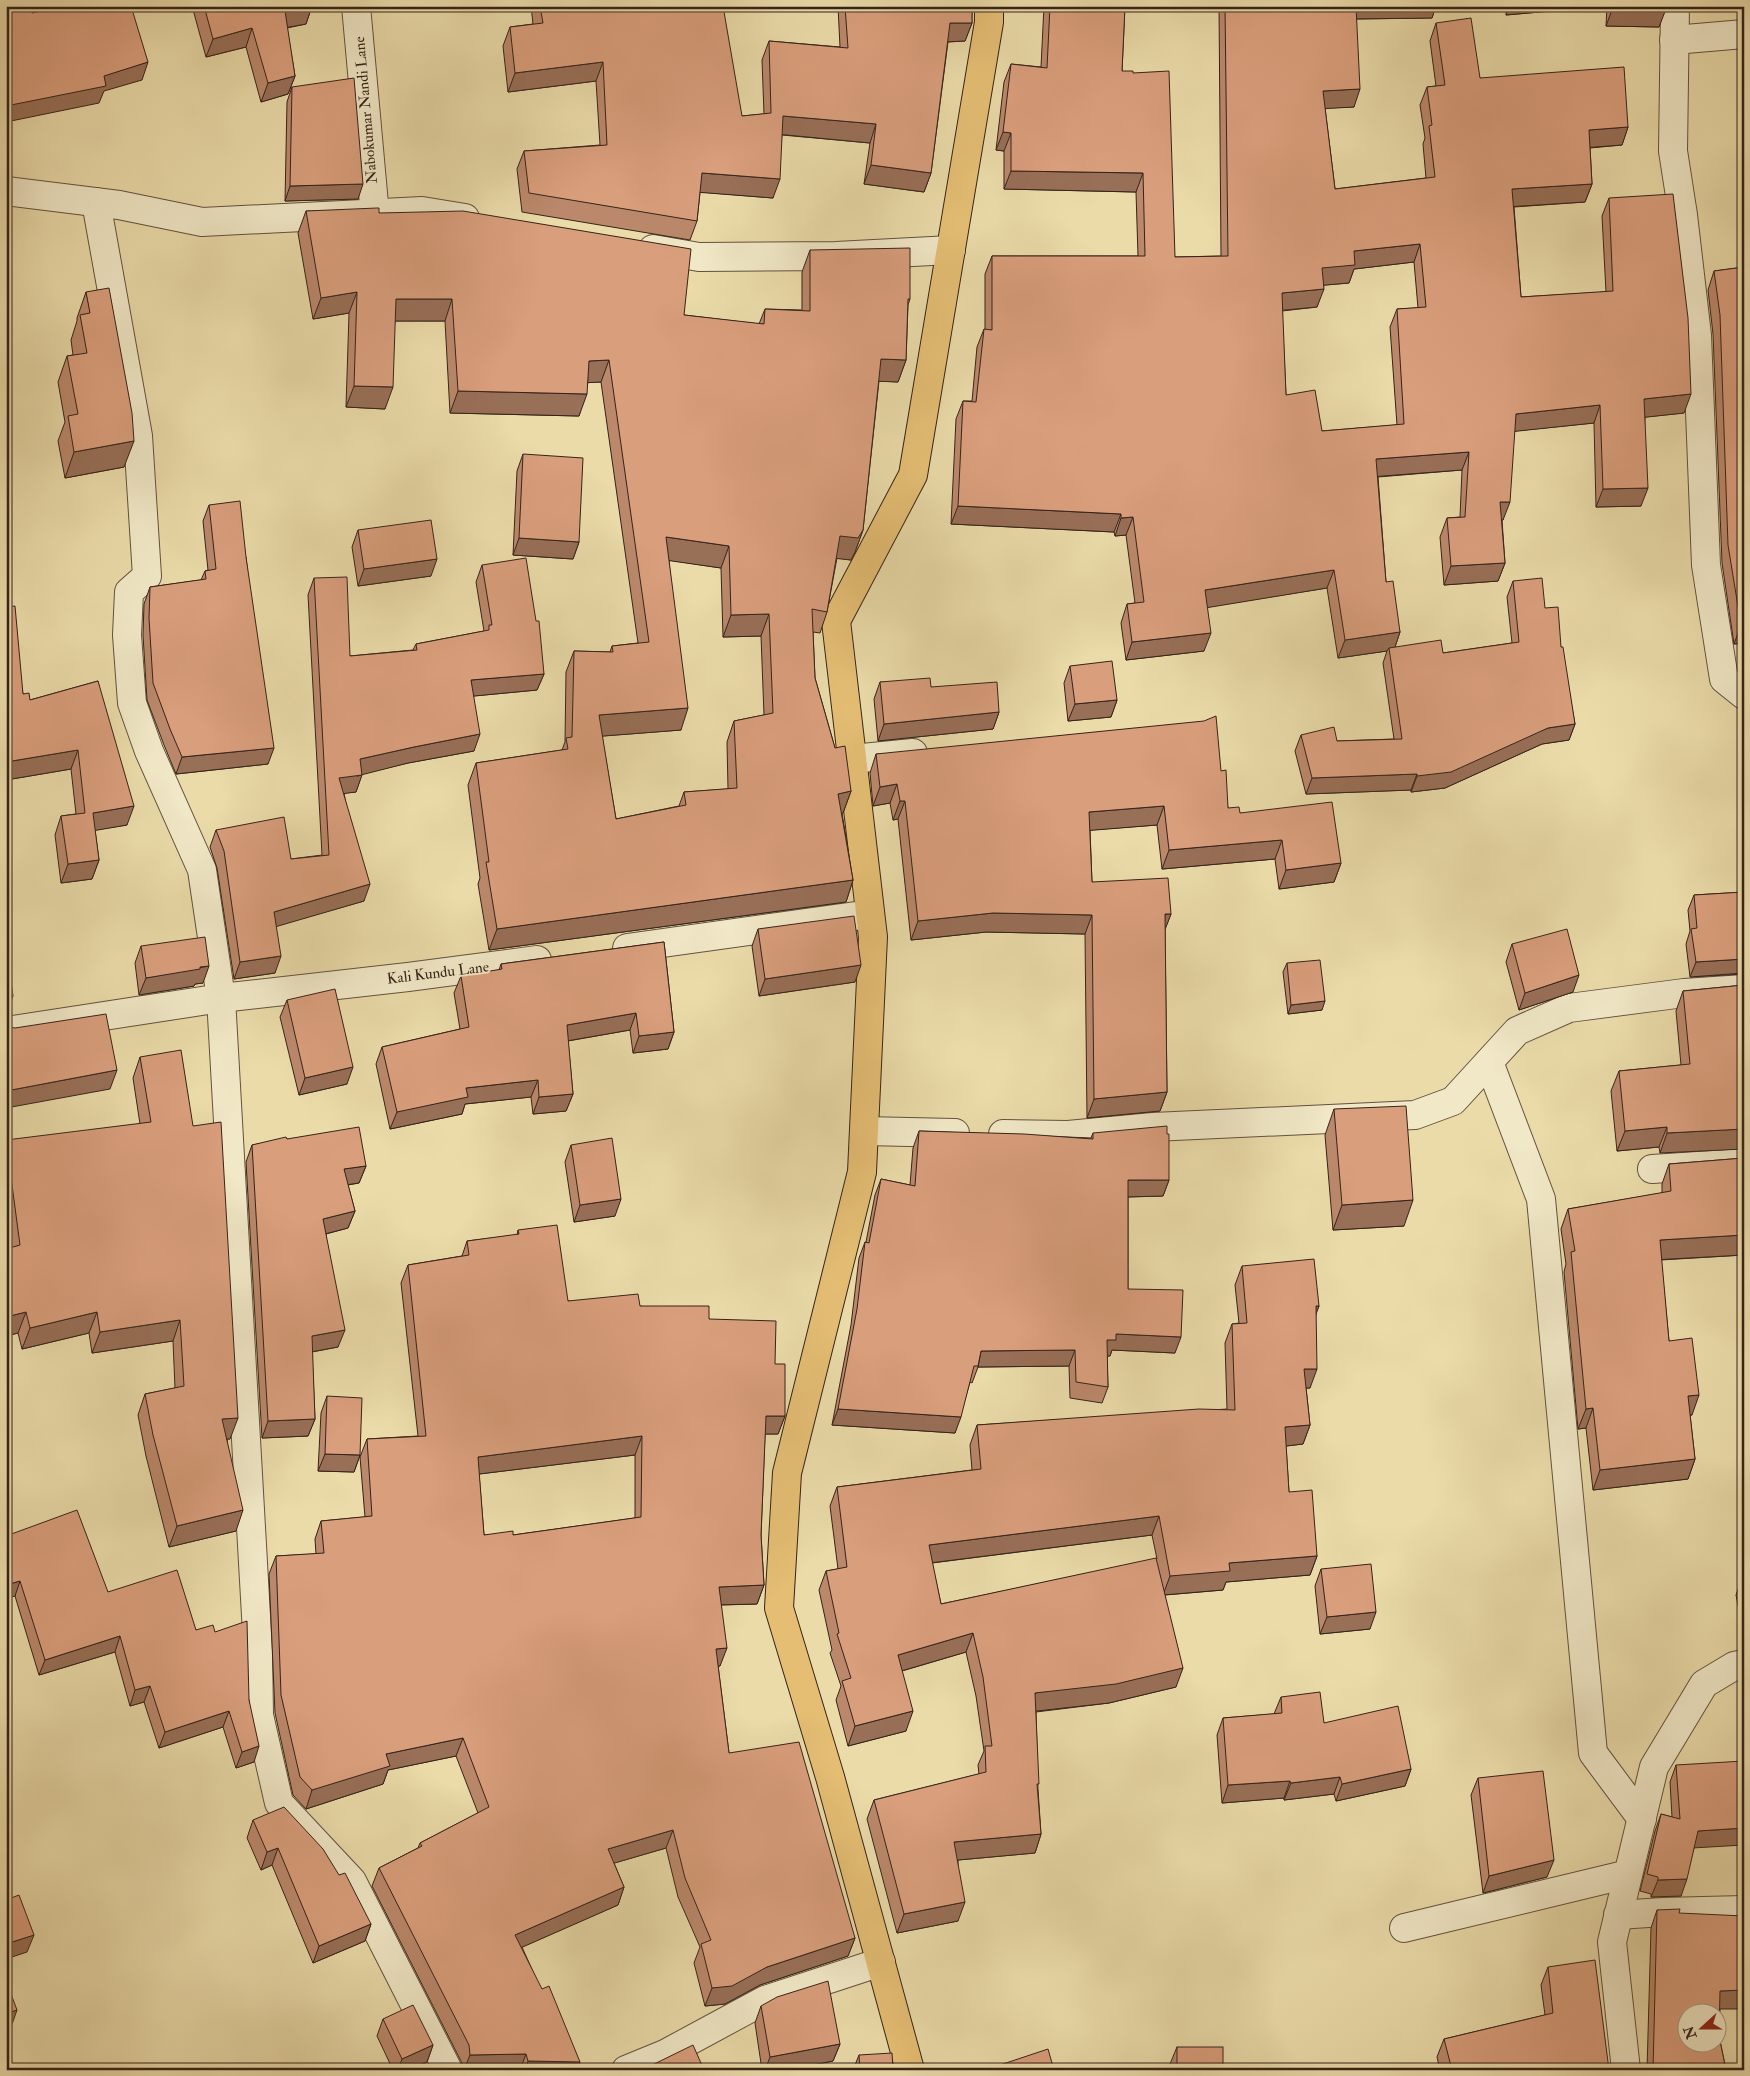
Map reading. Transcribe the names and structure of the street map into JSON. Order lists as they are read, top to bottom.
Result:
{
  "streets": {
    "street": ["Nabokumar Nandi Lane", "Kali Kundu Lane"]
  },
  "north": "left"
}
